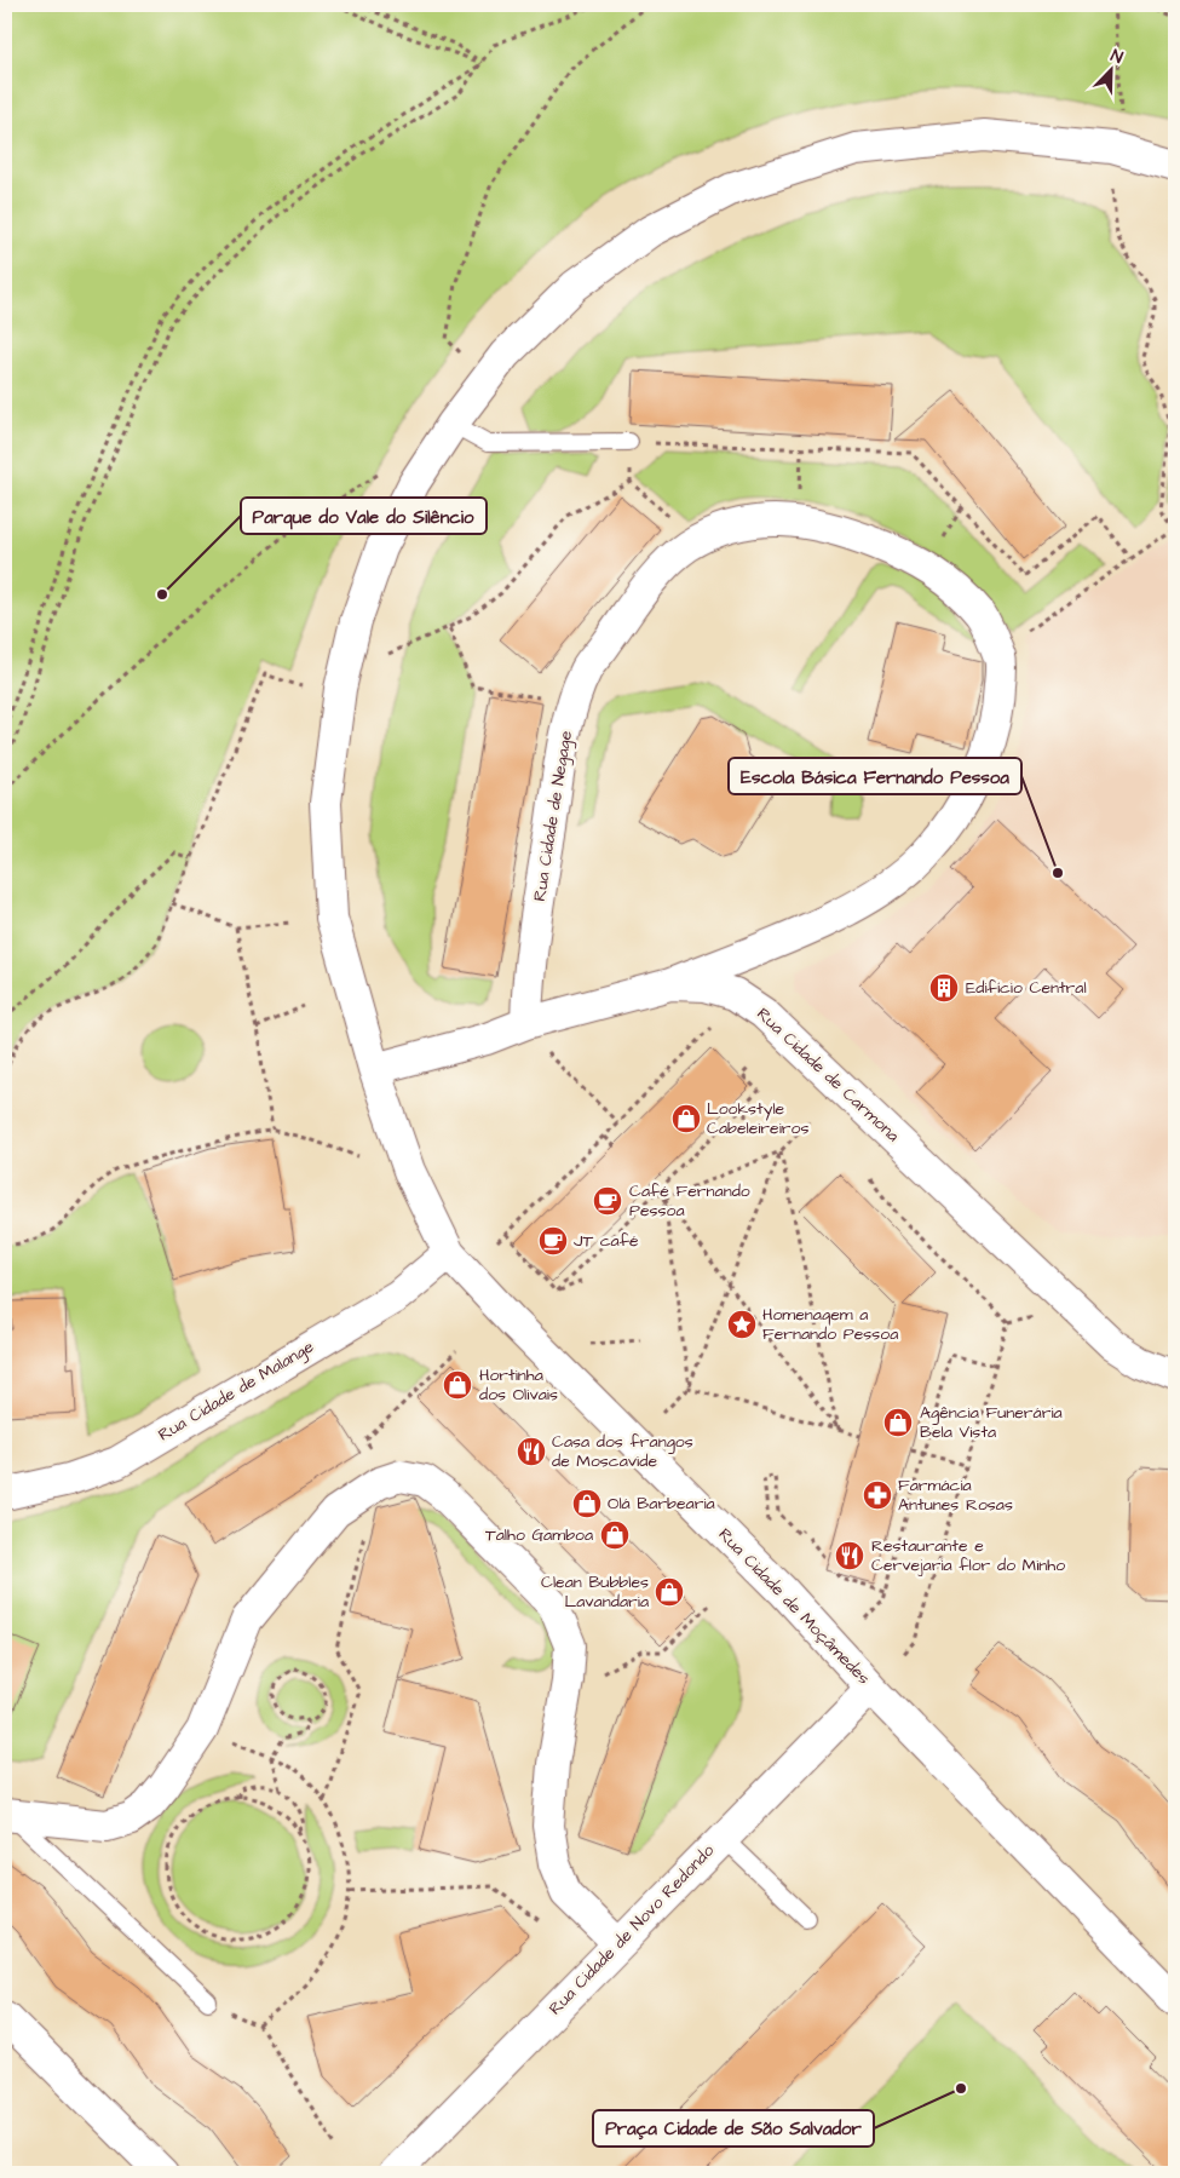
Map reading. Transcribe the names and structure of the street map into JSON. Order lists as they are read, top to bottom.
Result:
{
  "streets": {
    "street": [
      "Rua Cidade de Negage",
      "Rua Cidade de Carmona",
      "Rua Cidade de Malange",
      "Rua Cidade de Moçâmedes",
      "Rua Cidade de Novo Redondo"
    ]
  },
  "crossings": [
    ["Rua Cidade de Negage", "Rua Cidade de Carmona"],
    ["Rua Cidade de Carmona", "Rua Cidade de Moçâmedes"],
    ["Rua Cidade de Malange", "Rua Cidade de Moçâmedes"],
    ["Rua Cidade de Moçâmedes", "Rua Cidade de Novo Redondo"]
  ],
  "places": {
    "other": ["Parque do Vale do Silêncio", "Escola Básica Fernando Pessoa", "Praça Cidade de São Salvador"],
    "building": ["Edifício Central"],
    "shop": [
      "Lookstyle Cabeleireiros",
      "Hortinha dos Olivais",
      "Agência Funerária Bela Vista",
      "Olá Barbearia",
      "Talho Gamboa",
      "Clean Bubbles Lavandaria"
    ],
    "cafe": ["Café Fernando Pessoa", "JT café"],
    "place": ["Homenagem a Fernando Pessoa"],
    "restaurant": ["Casa dos frangos de Moscavide", "Restaurante e Cervejaria flor do Minho"],
    "pharmacy": ["Farmácia Antunes Rosas"]
  },
  "north": "top right"
}
